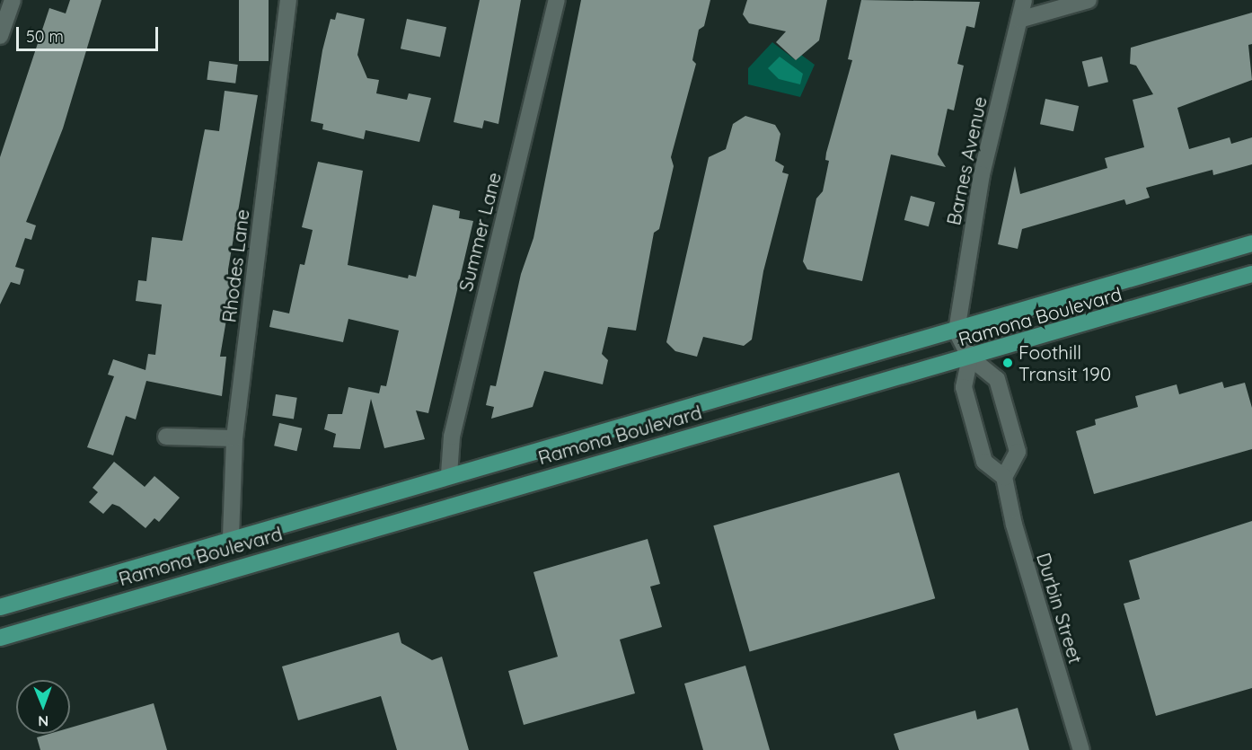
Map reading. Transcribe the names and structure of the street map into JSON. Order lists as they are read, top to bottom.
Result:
{
  "streets": {
    "main road": ["Ramona Boulevard"],
    "street": [
      "Barnes Avenue",
      "Summer Lane",
      "Rhodes Lane",
      "Durbin Street"
    ]
  },
  "crossings": [
    ["Barnes Avenue", "Ramona Boulevard"],
    ["Summer Lane", "Ramona Boulevard"],
    ["Rhodes Lane", "Ramona Boulevard"]
  ],
  "places": ["Foothill Transit 190"],
  "scale_bar": "50 m",
  "north": "bottom"
}
